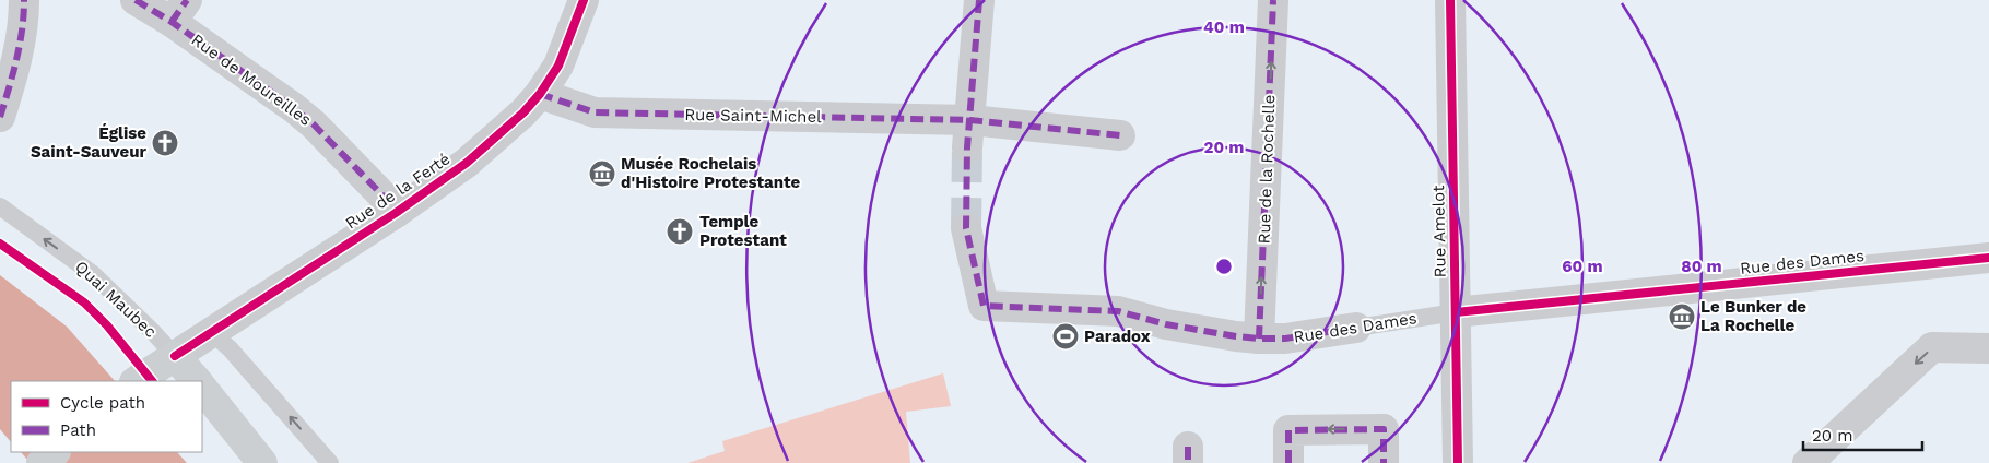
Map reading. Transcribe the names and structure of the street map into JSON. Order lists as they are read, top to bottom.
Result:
{
  "streets": {
    "main road": ["Quai Maubec"],
    "street": [
      "Rue de Moureilles",
      "Rue Saint-Michel",
      "Rue de la Rochelle",
      "Rue de la Ferté",
      "Rue Amelot",
      "Rue des Dames"
    ]
  },
  "crossings": [
    ["Rue de Moureilles", "Rue de la Ferté"],
    ["Rue Saint-Michel", "Rue de la Ferté"],
    ["Rue de la Rochelle", "Rue des Dames"],
    ["Rue de la Ferté", "Quai Maubec"],
    ["Rue Amelot", "Rue des Dames"]
  ],
  "one_way": ["Rue de la Rochelle", "Quai Maubec"],
  "places": {
    "church": ["Église Saint-Sauveur", "Temple Protestant"],
    "museum": ["Musée Rochelais d'Histoire Protestante", "Le Bunker de La Rochelle"],
    "sports": ["Paradox"]
  },
  "legend": ["Cycle path", "Path"],
  "scale_bar": "20 m",
  "rings": [
    "40 m",
    "20 m",
    "60 m",
    "80 m"
  ]
}
